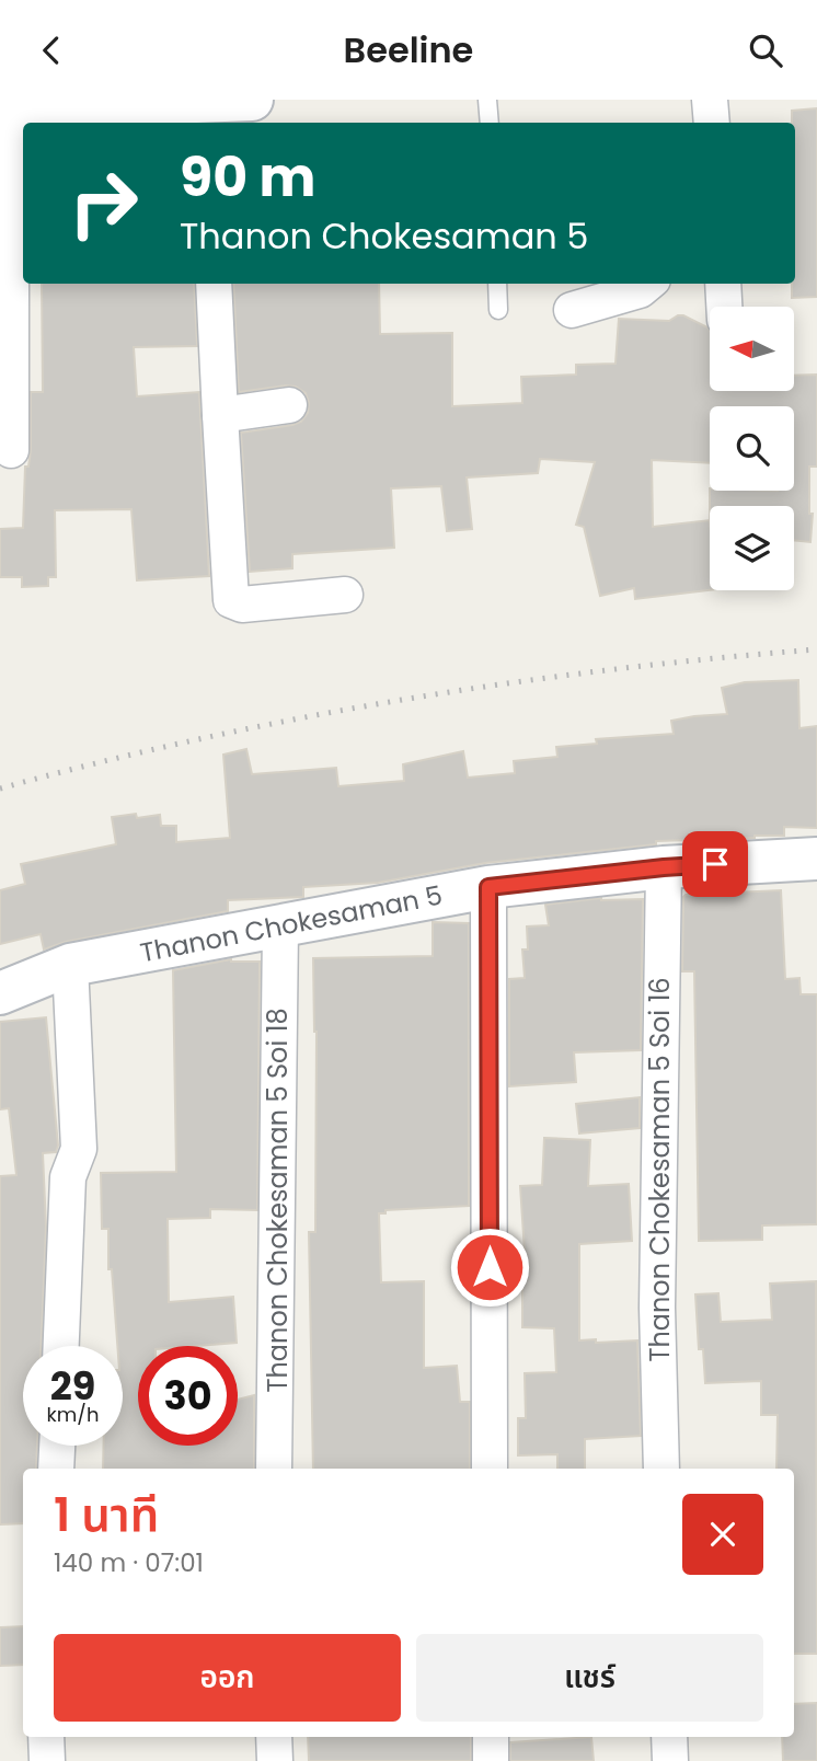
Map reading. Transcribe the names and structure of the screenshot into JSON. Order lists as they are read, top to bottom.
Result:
{
  "streets": {
    "street": ["Thanon Chokesaman 5", "Thanon Chokesaman 5 Soi 16", "Thanon Chokesaman 5 Soi 18"]
  },
  "crossings": [
    ["Thanon Chokesaman 5", "Thanon Chokesaman 5 Soi 16"],
    ["Thanon Chokesaman 5", "Thanon Chokesaman 5 Soi 18"]
  ],
  "north": "left",
  "page": {
    "header": "Beeline",
    "turn": ["90 m", "Thanon Chokesaman 5"],
    "speed": "29 km/h",
    "limit": "30",
    "heading": ["1 นาที", "140 m · 07:01"],
    "buttons": ["ออก", "แชร์"]
  }
}
